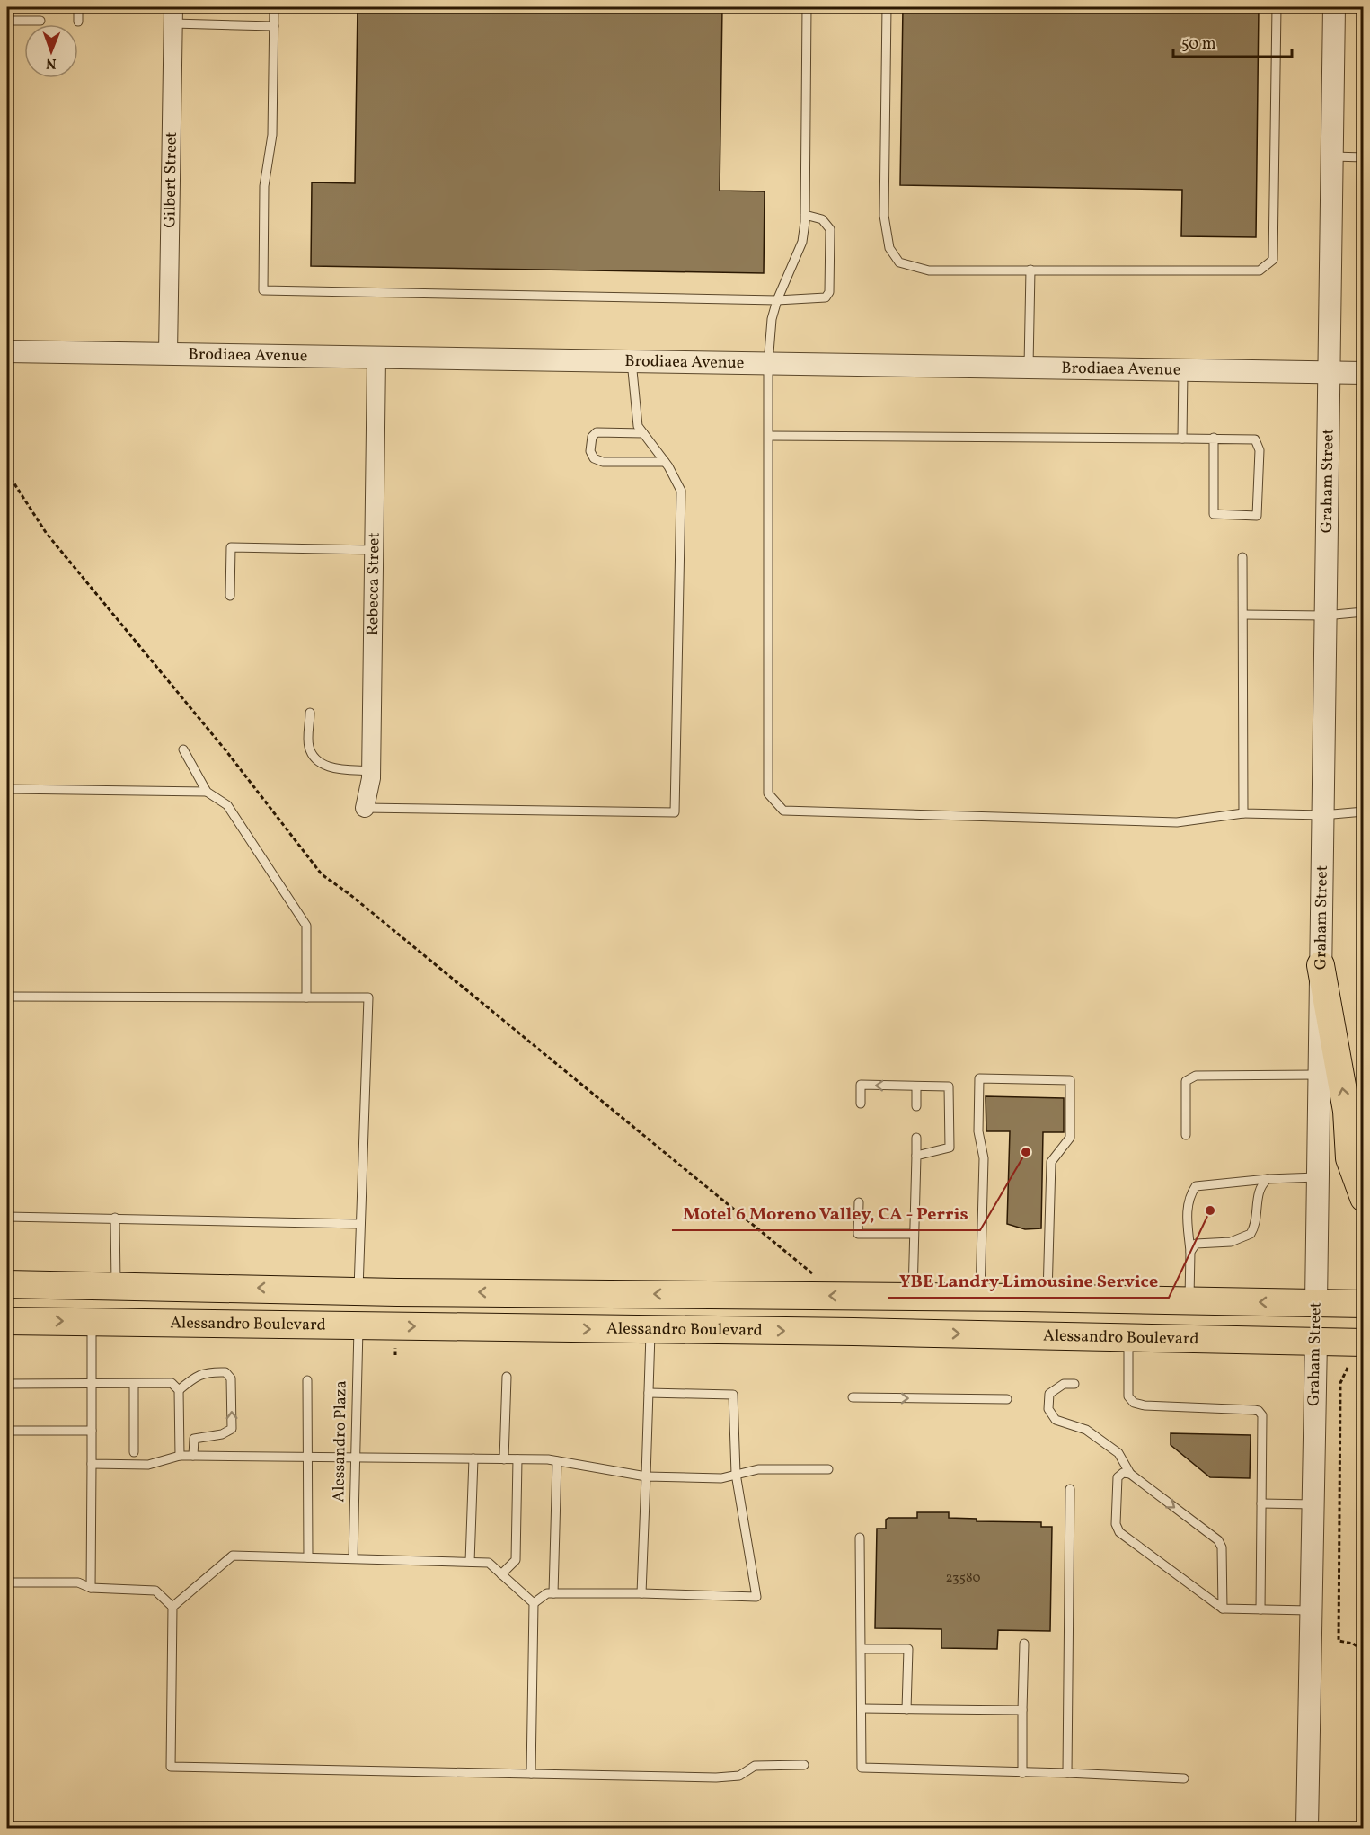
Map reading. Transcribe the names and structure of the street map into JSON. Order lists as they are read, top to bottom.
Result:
{
  "streets": {
    "main road": ["Graham Street", "Alessandro Boulevard"],
    "street": ["Gilbert Street", "Brodiaea Avenue", "Rebecca Street"],
    "lane": ["Alessandro Plaza"]
  },
  "crossings": [
    ["Gilbert Street", "Brodiaea Avenue"],
    ["Brodiaea Avenue", "Graham Street"],
    ["Brodiaea Avenue", "Rebecca Street"],
    ["Graham Street", "Alessandro Boulevard"],
    ["Alessandro Boulevard", "Alessandro Plaza"]
  ],
  "places": ["Motel 6 Moreno Valley, CA - Perris", "YBE Landry Limousine Service"],
  "house_numbers": ["23580"],
  "scale_bar": "50 m",
  "north": "bottom"
}
